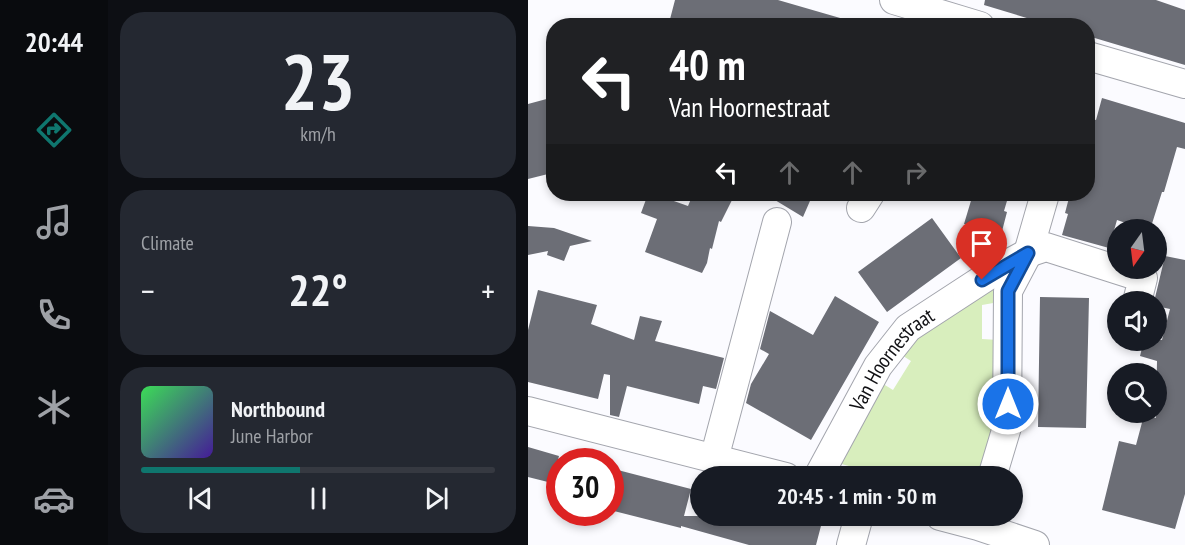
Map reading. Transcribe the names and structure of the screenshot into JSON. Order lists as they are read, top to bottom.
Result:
{
  "streets": {
    "street": ["Van Hoornestraat"]
  },
  "north": "bottom",
  "page": {
    "tabs": "20:44",
    "tile": [
      ["23", "km/h"],
      "Climate"
    ],
    "turn": ["40 m", "Van Hoornestraat"],
    "heat": ["−", "22°", "+"],
    "song": ["Northbound", "June Harbor"],
    "limit": "30",
    "trip": "20:45 · 1 min · 50 m"
  }
}
